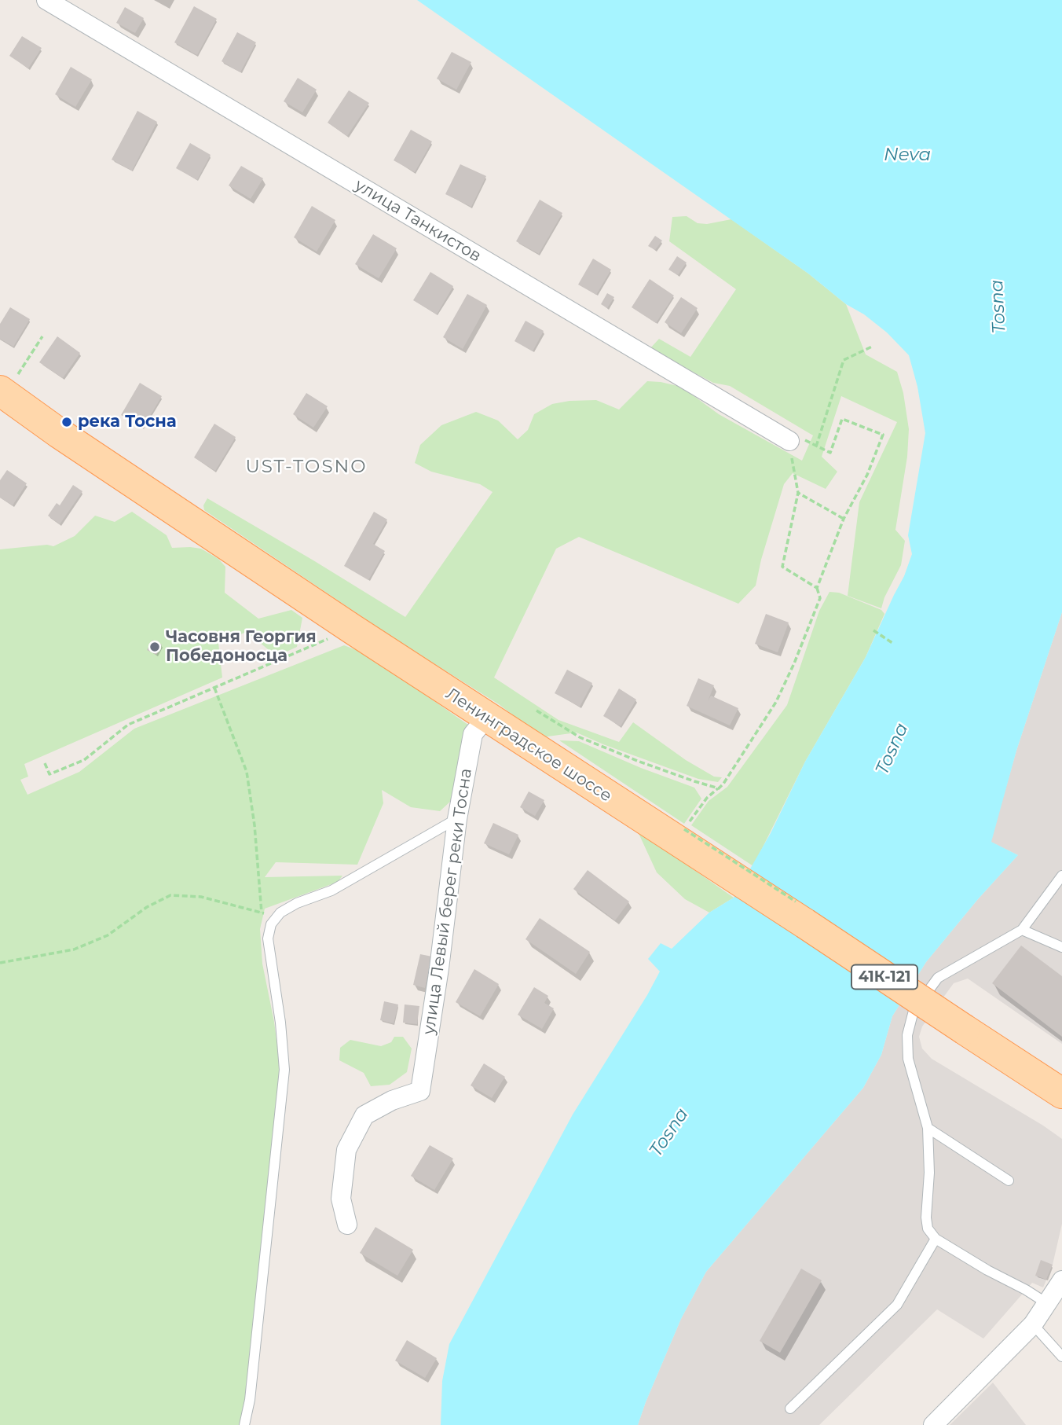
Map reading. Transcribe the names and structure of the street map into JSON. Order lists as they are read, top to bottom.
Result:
{
  "streets": {
    "main road": ["Ленинградское шоссе", "41К-121"],
    "street": ["улица Танкистов", "улица Левый берег реки Тосна"]
  },
  "crossings": [
    ["Ленинградское шоссе", "улица Левый берег реки Тосна"]
  ],
  "districts": ["UST-TOSNO"],
  "water": ["Neva", "Tosna"],
  "places": ["река Тосна", "Часовня Георгия Победоносца"]
}
